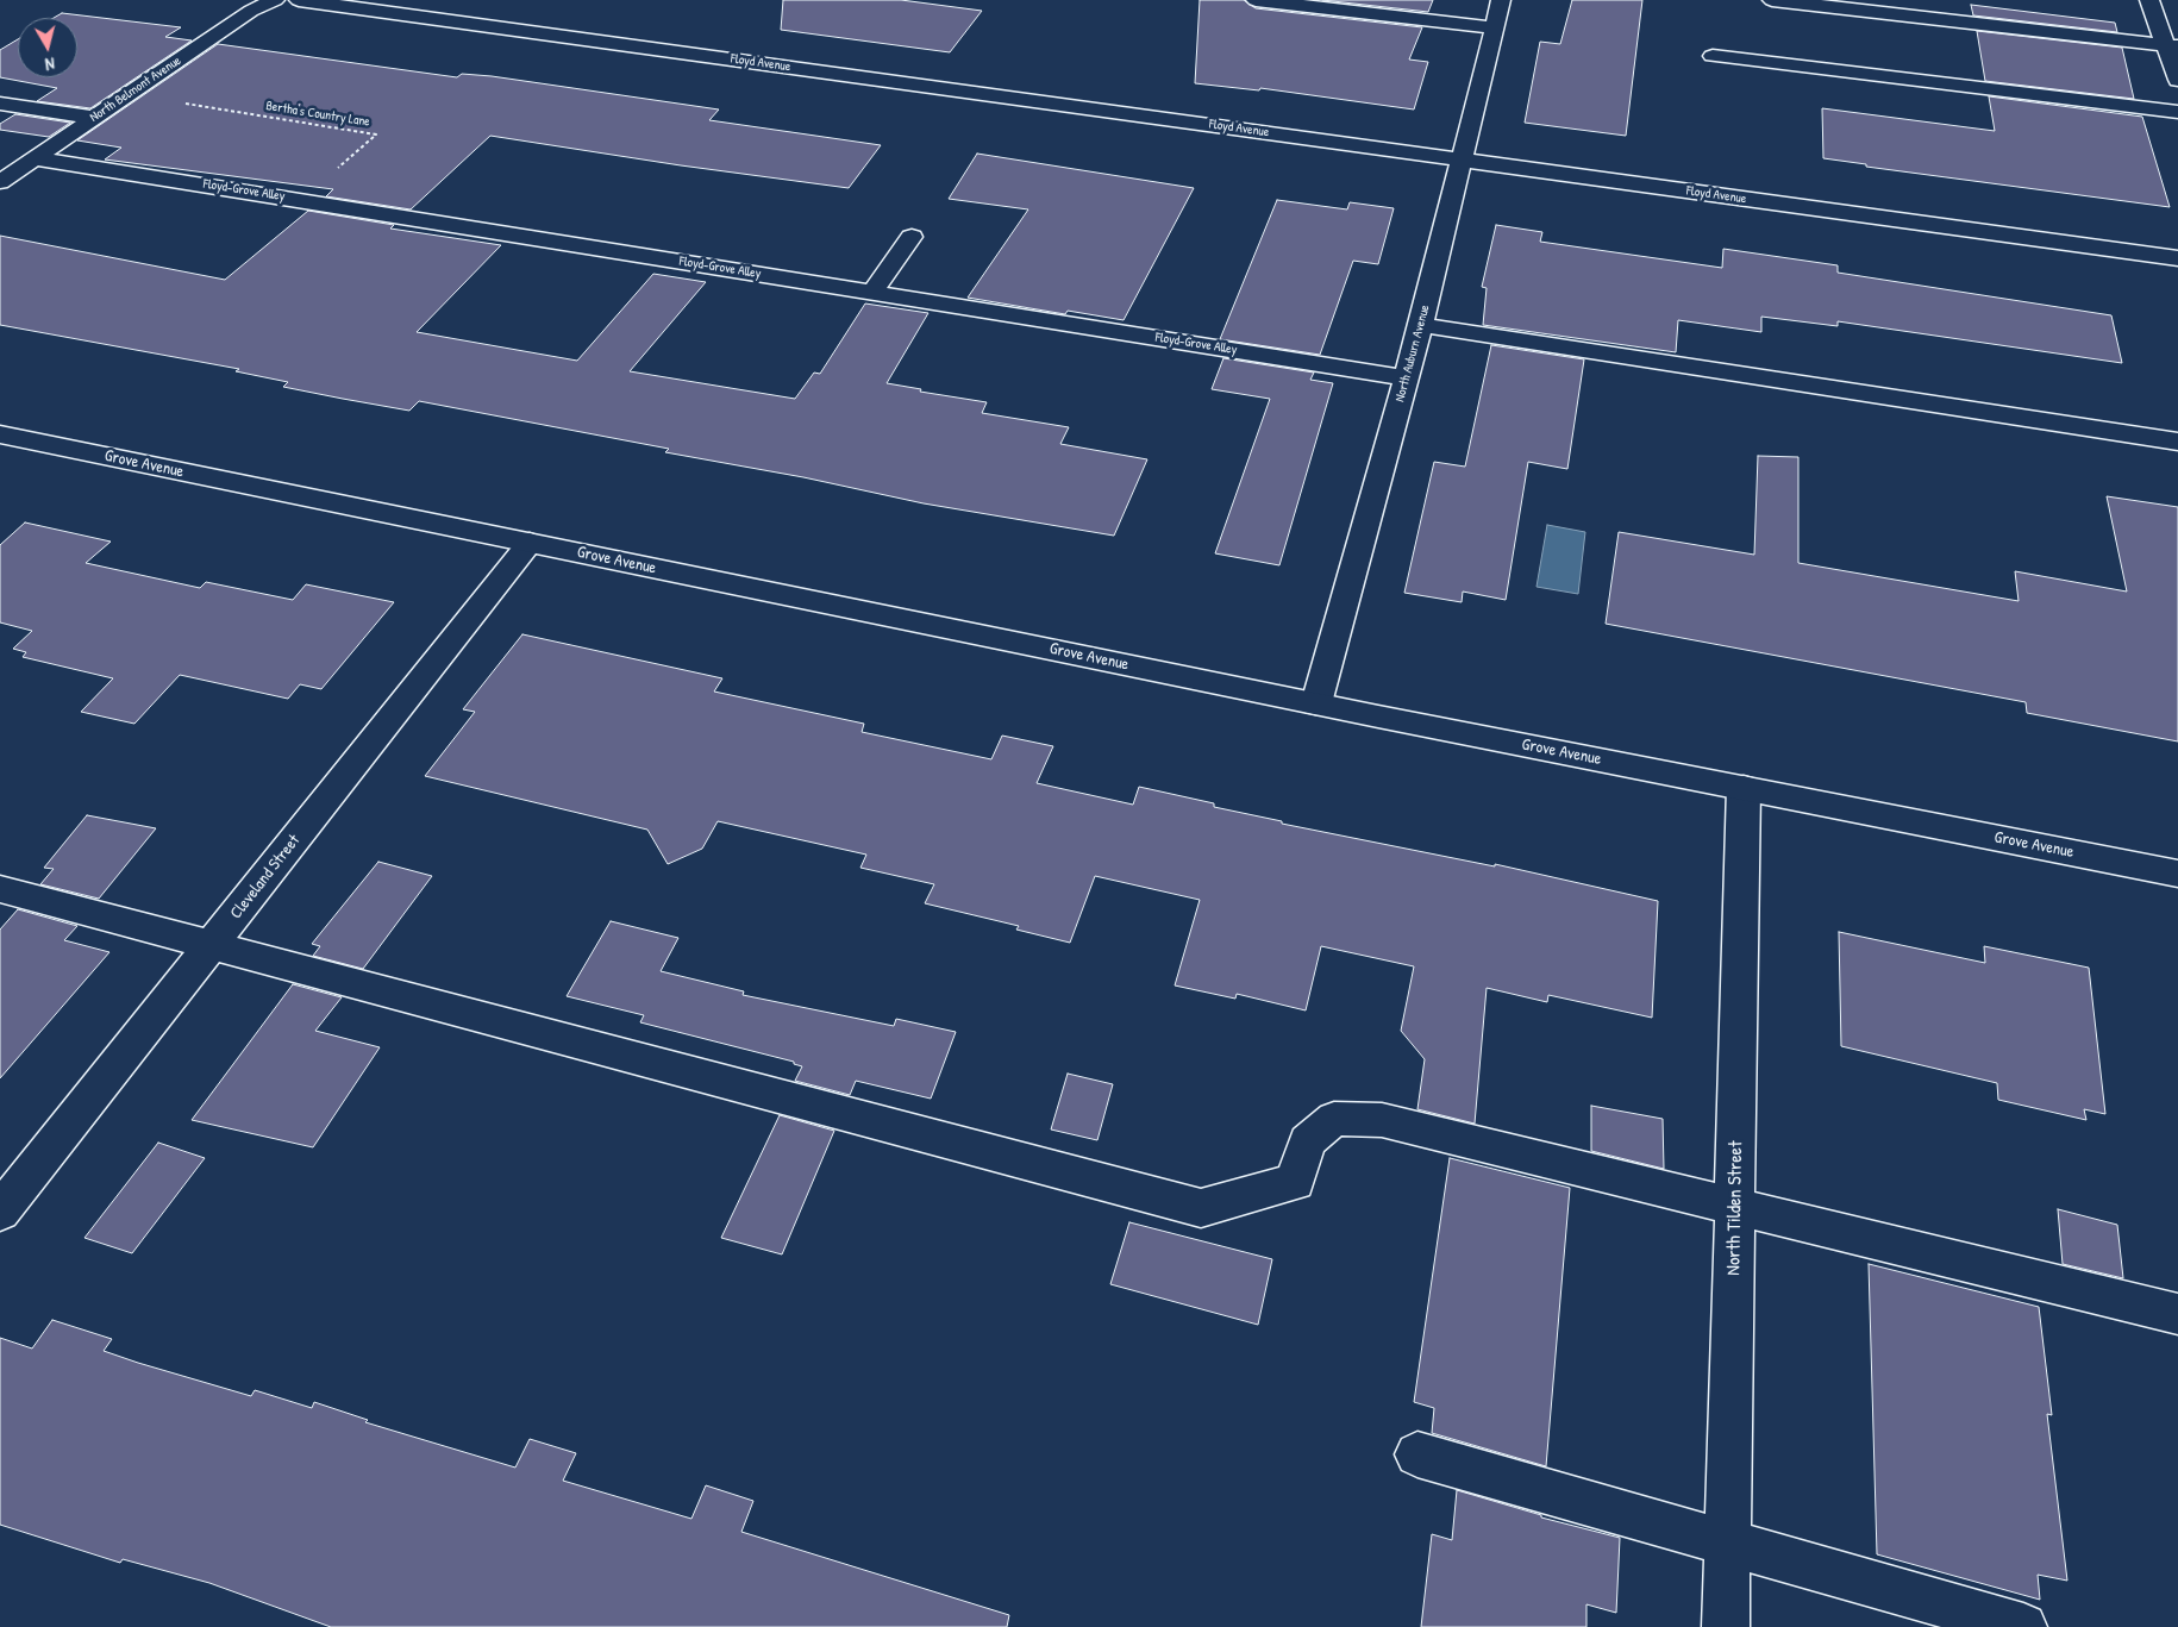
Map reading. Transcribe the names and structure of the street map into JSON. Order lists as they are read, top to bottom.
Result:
{
  "streets": {
    "street": [
      "Floyd Avenue",
      "North Belmont Avenue",
      "Floyd-Grove Alley",
      "North Auburn Avenue",
      "Grove Avenue",
      "Cleveland Street",
      "North Tilden Street"
    ],
    "path": ["Bertha's Country Lane"]
  },
  "crossings": [
    ["Floyd Avenue", "North Auburn Avenue"],
    ["North Belmont Avenue", "Floyd-Grove Alley"],
    ["Bertha's Country Lane", "Floyd-Grove Alley"],
    ["Floyd-Grove Alley", "North Auburn Avenue"],
    ["North Auburn Avenue", "Grove Avenue"],
    ["Grove Avenue", "Cleveland Street"],
    ["Grove Avenue", "North Tilden Street"]
  ],
  "north": "bottom"
}
